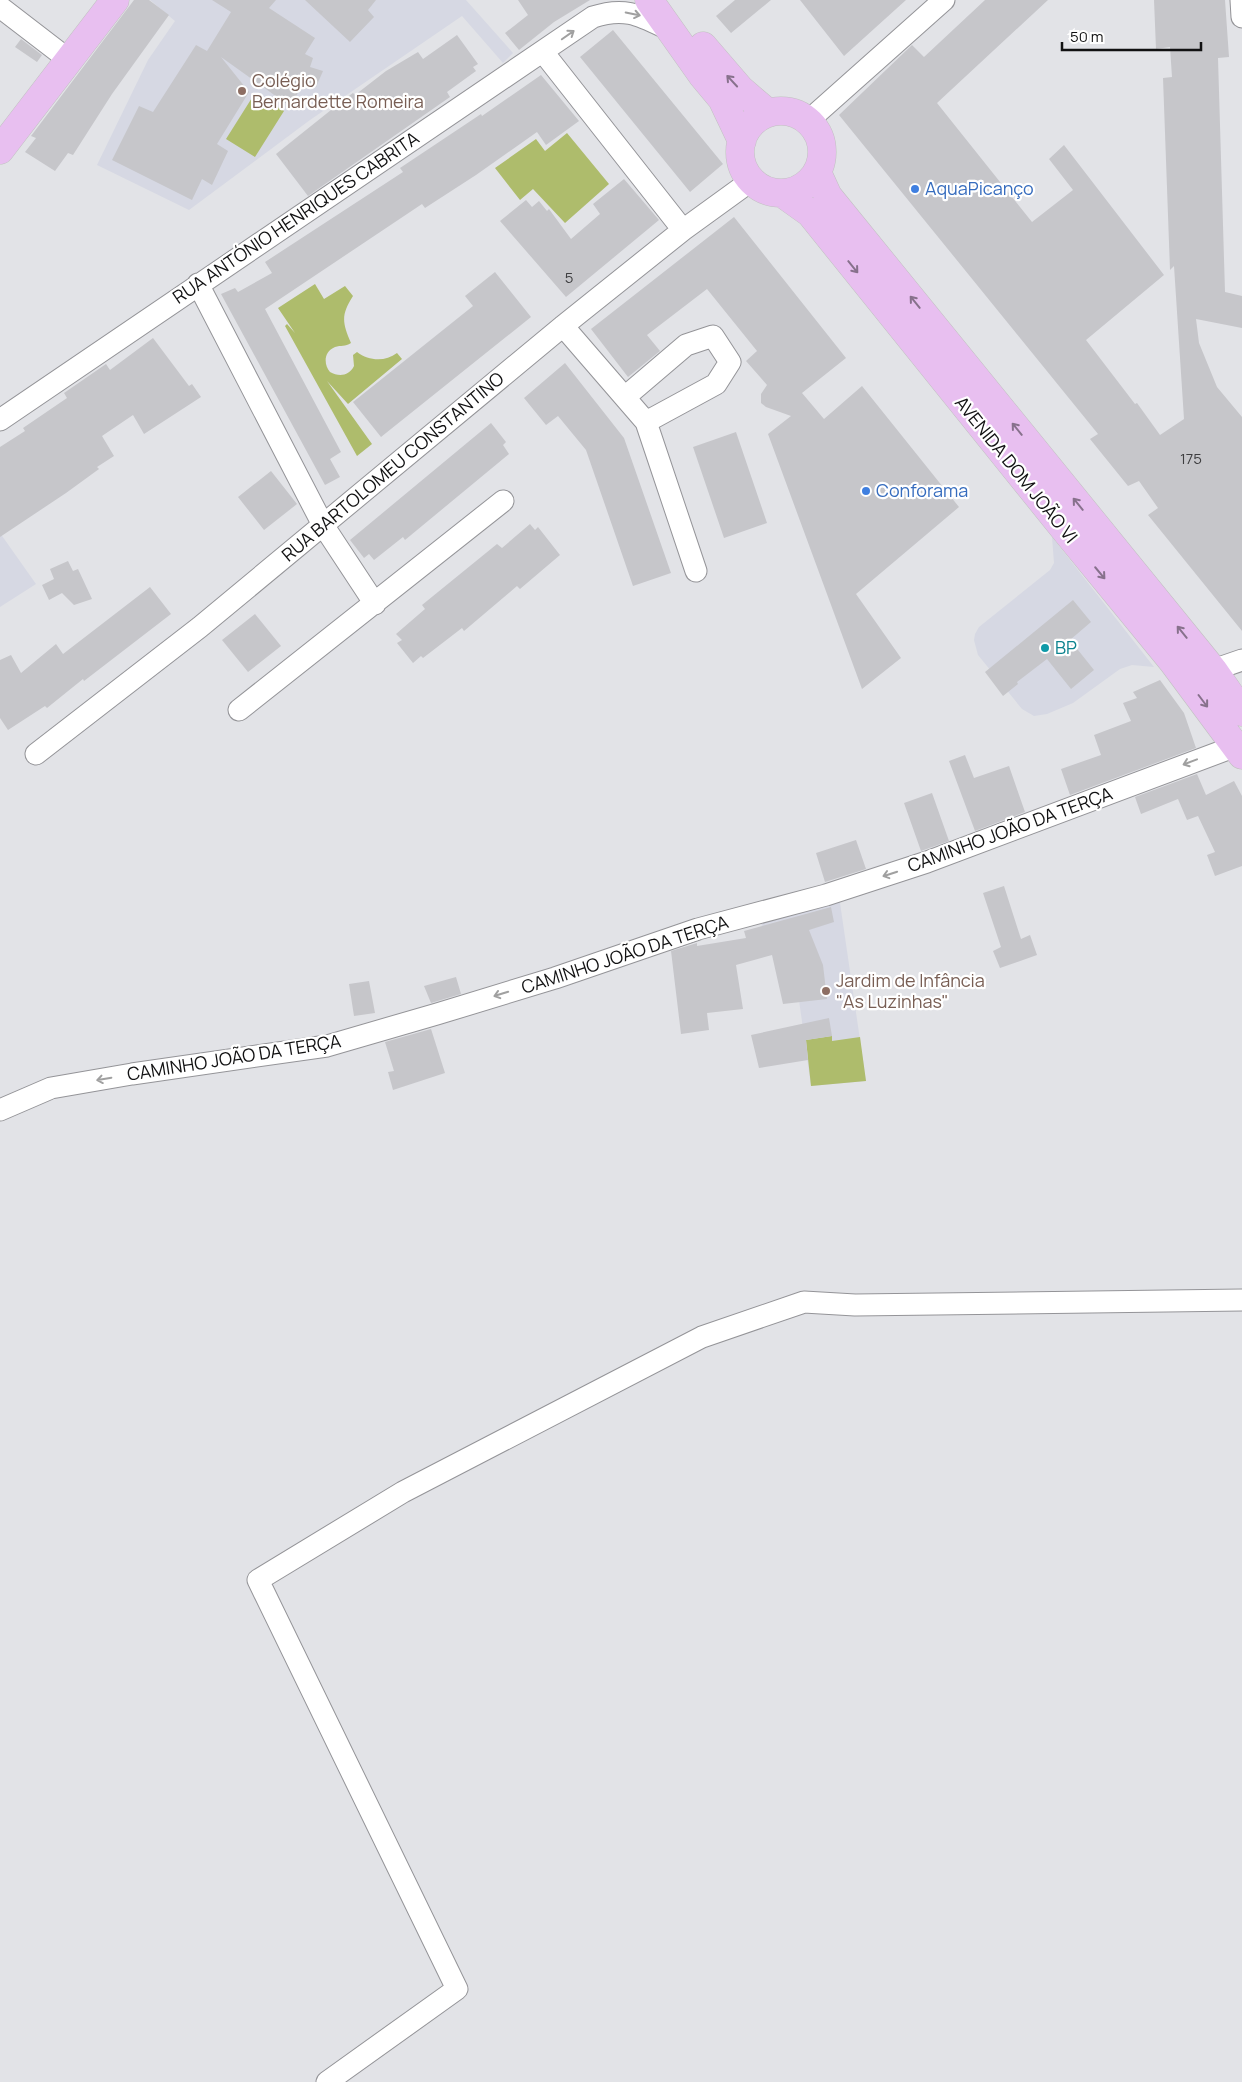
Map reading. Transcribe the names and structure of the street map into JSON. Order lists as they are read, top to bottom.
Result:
{
  "streets": {
    "main road": ["AVENIDA DOM JOÃO VI"],
    "street": ["RUA ANTÓNIO HENRIQUES CABRITA", "RUA BARTOLOMEU CONSTANTINO", "CAMINHO JOÃO DA TERÇA"]
  },
  "crossings": [
    ["RUA BARTOLOMEU CONSTANTINO", "AVENIDA DOM JOÃO VI"],
    ["AVENIDA DOM JOÃO VI", "CAMINHO JOÃO DA TERÇA"]
  ],
  "one_way": ["CAMINHO JOÃO DA TERÇA"],
  "places": [
    "Colégio Bernardette Romeira",
    "AquaPicanço",
    "Conforama",
    "BP",
    "Jardim de Infância \"As Luzinhas\""
  ],
  "house_numbers": ["5", "175"],
  "scale_bar": "50 m"
}
